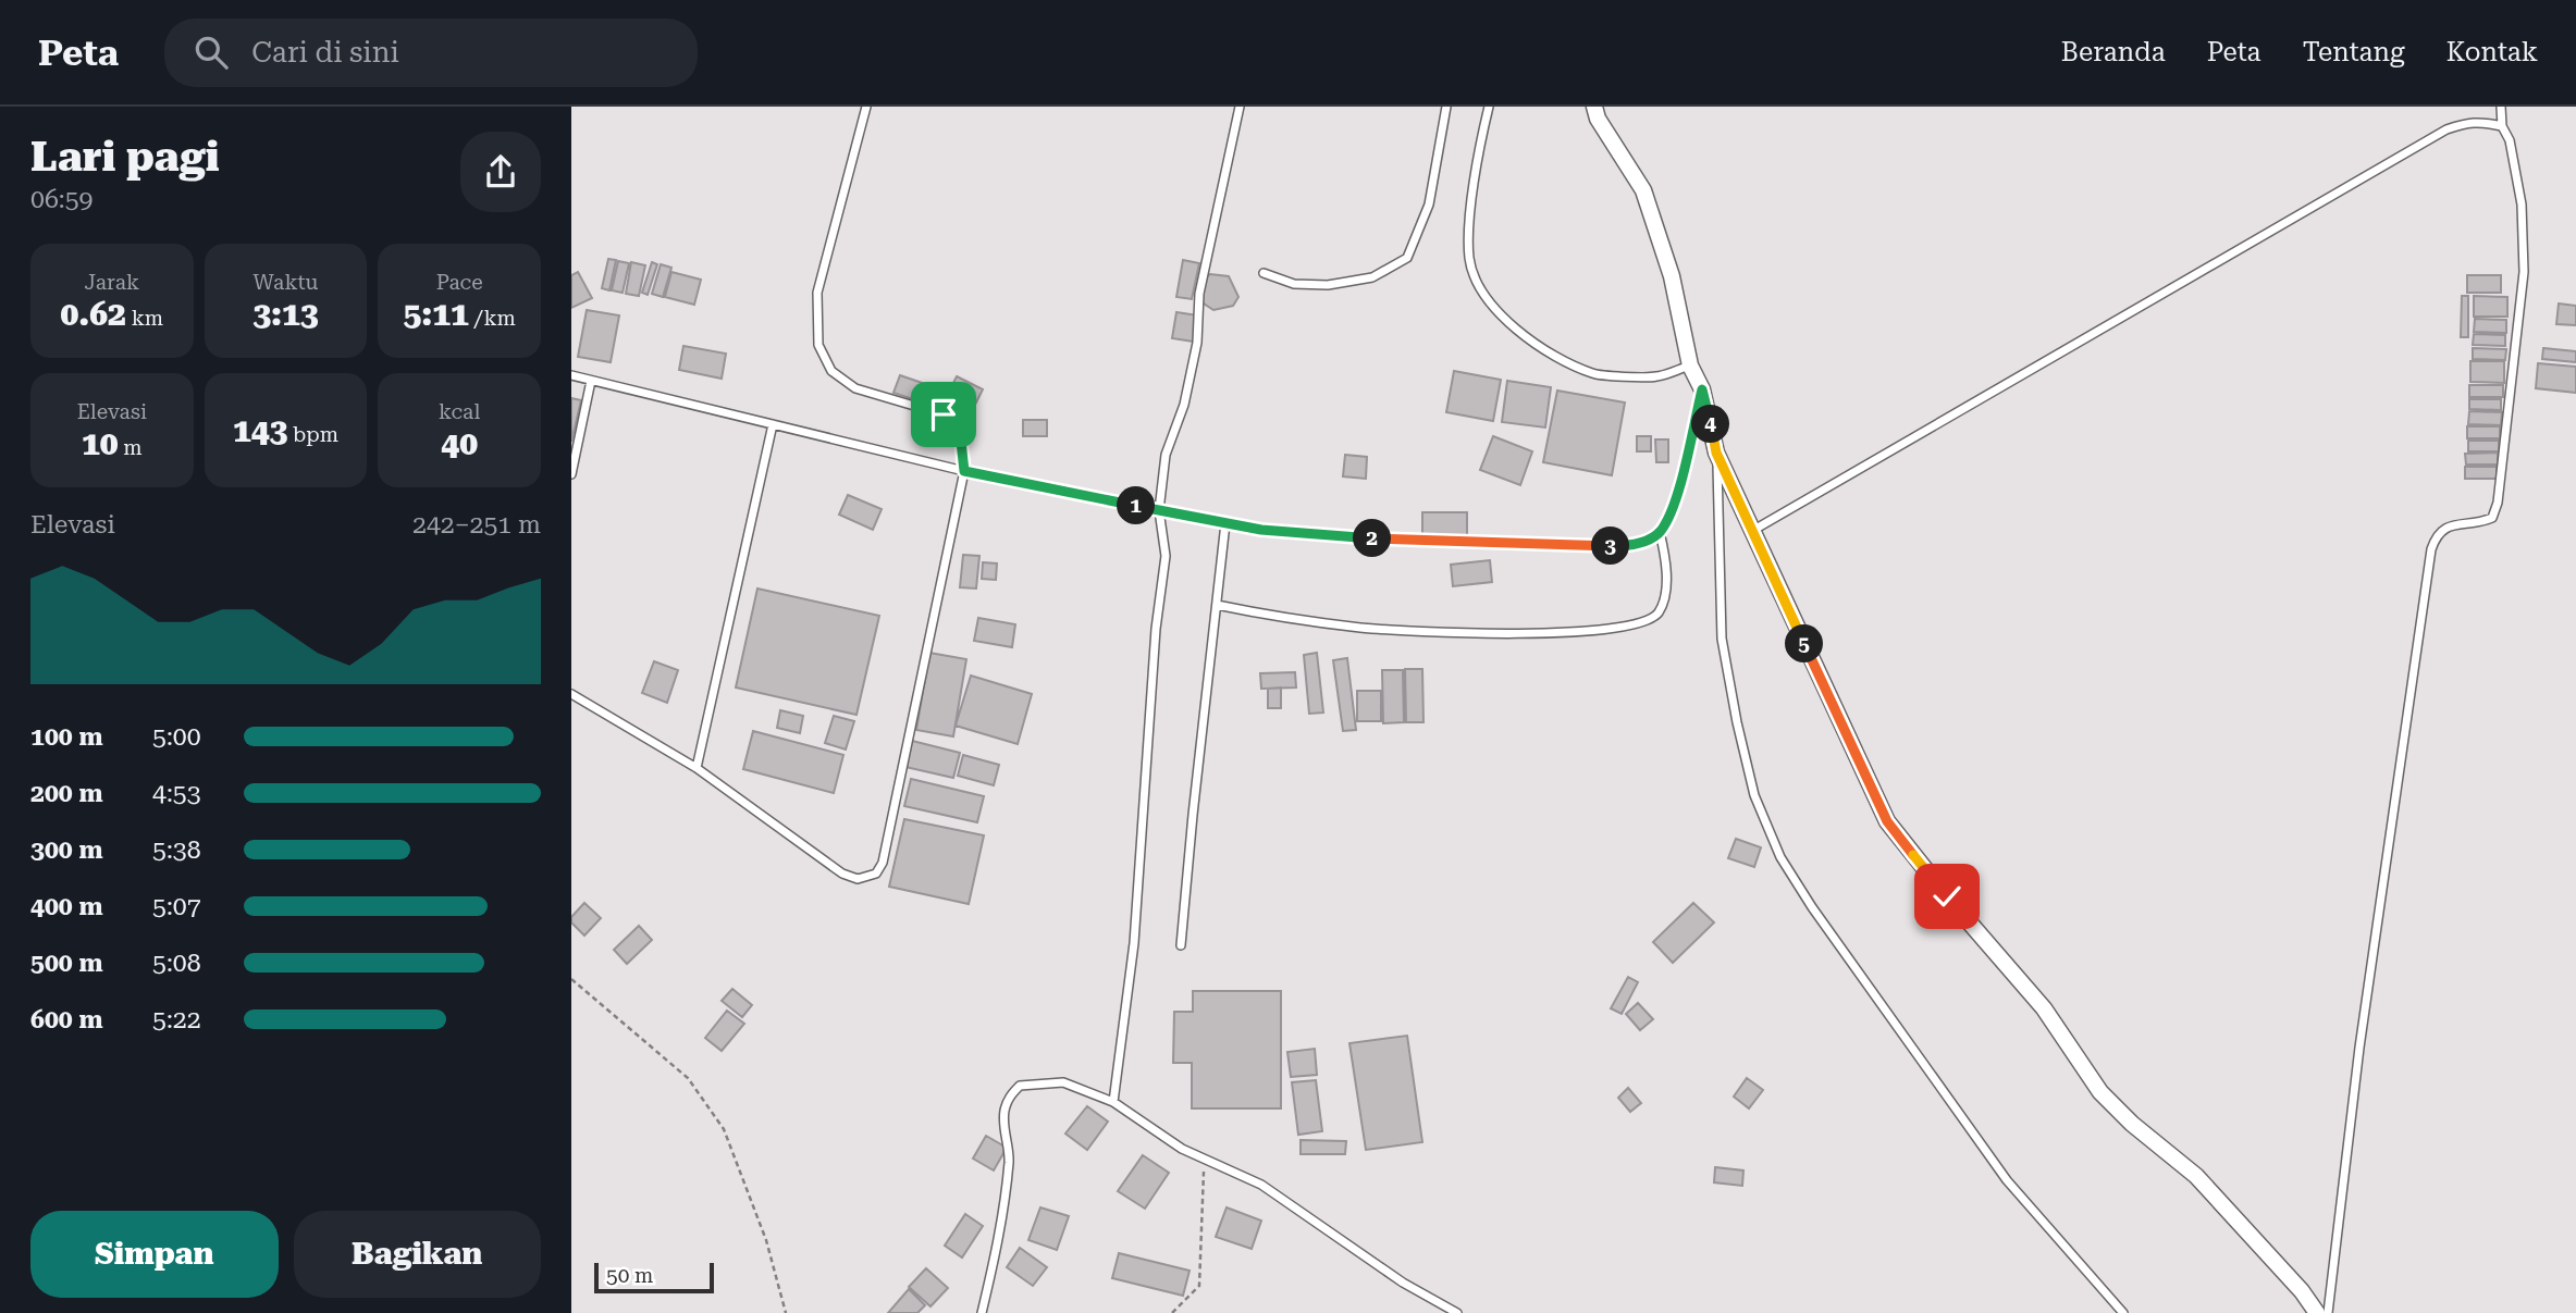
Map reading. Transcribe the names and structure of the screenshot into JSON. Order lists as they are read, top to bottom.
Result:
{
  "scale_bar": "50 m",
  "page": {
    "header": "Peta",
    "search": "Cari di sini",
    "nav": [
      "Beranda",
      "Peta",
      "Tentang",
      "Kontak"
    ],
    "heading": ["Lari pagi", "06:59"],
    "stats": [
      ["Jarak", "0.62 km"],
      ["Waktu", "3:13"],
      ["Pace", "5:11 /km"],
      ["Elevasi", "10 m"],
      ["143 bpm"],
      ["kcal", "40"]
    ],
    "pins": [
      "4",
      "1",
      "2",
      "3",
      "5"
    ],
    "chart": ["Elevasi", "242–251 m"],
    "list": [
      {
        "name": "100 m",
        "note": "5:00"
      },
      {
        "name": "200 m",
        "note": "4:53"
      },
      {
        "name": "300 m",
        "note": "5:38"
      },
      {
        "name": "400 m",
        "note": "5:07"
      },
      {
        "name": "500 m",
        "note": "5:08"
      },
      {
        "name": "600 m",
        "note": "5:22"
      }
    ],
    "buttons": ["Simpan", "Bagikan"],
    "scale": "50 m"
  }
}
